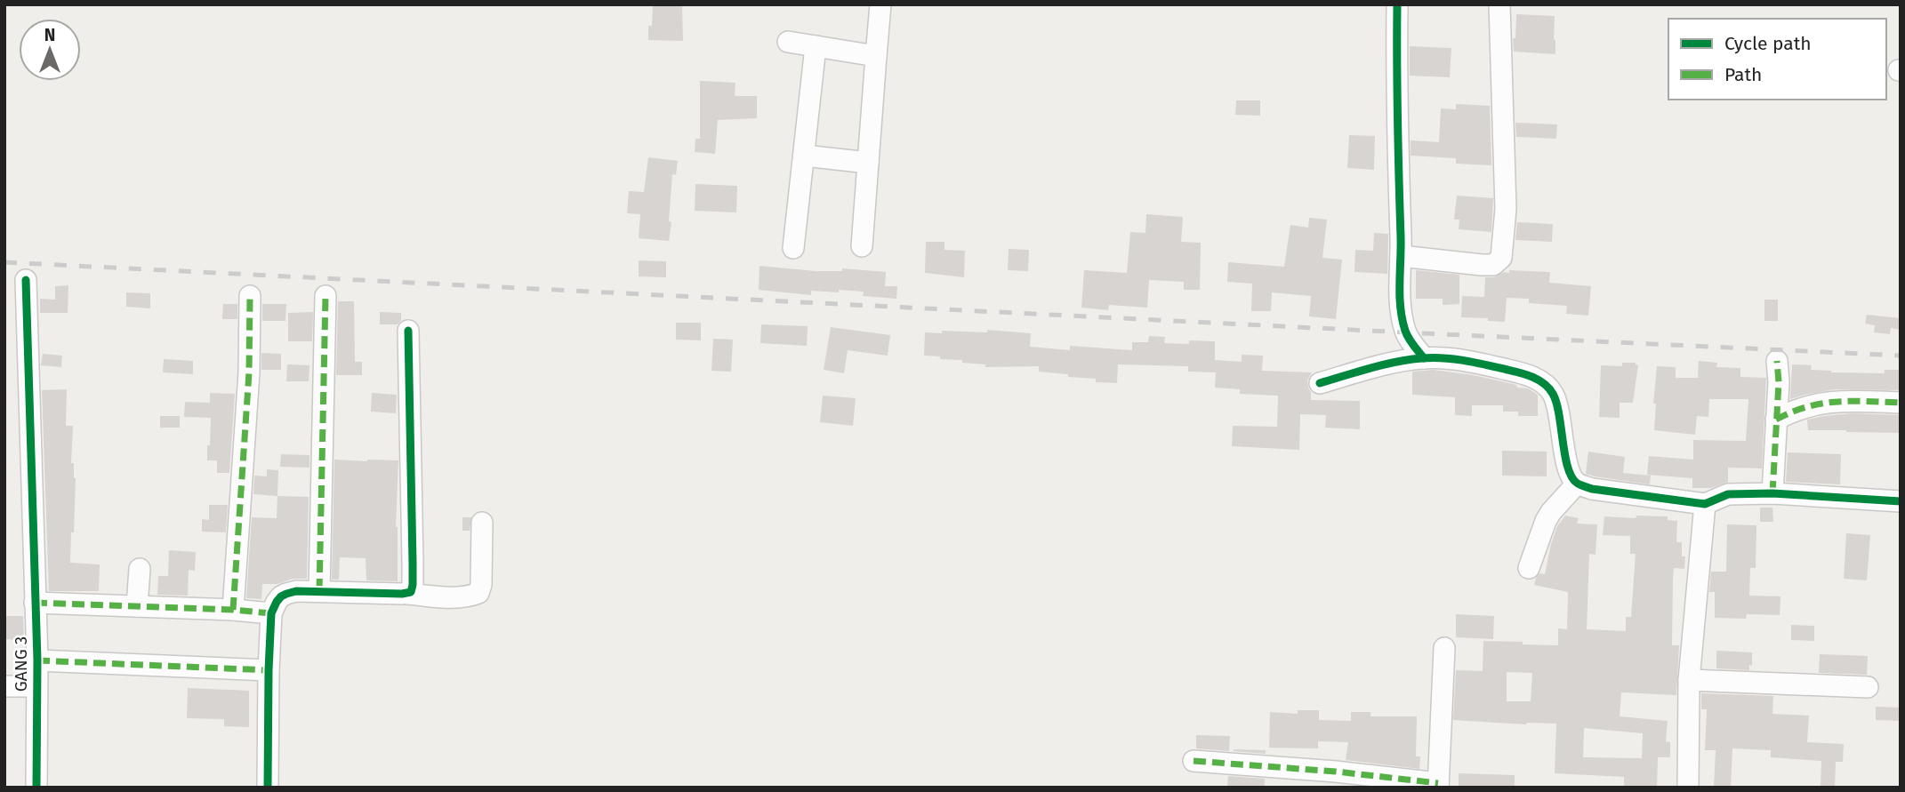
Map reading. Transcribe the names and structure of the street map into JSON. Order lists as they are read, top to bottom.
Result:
{
  "streets": {
    "street": ["GANG 3"]
  },
  "legend": ["Cycle path", "Path"],
  "north": "top"
}
